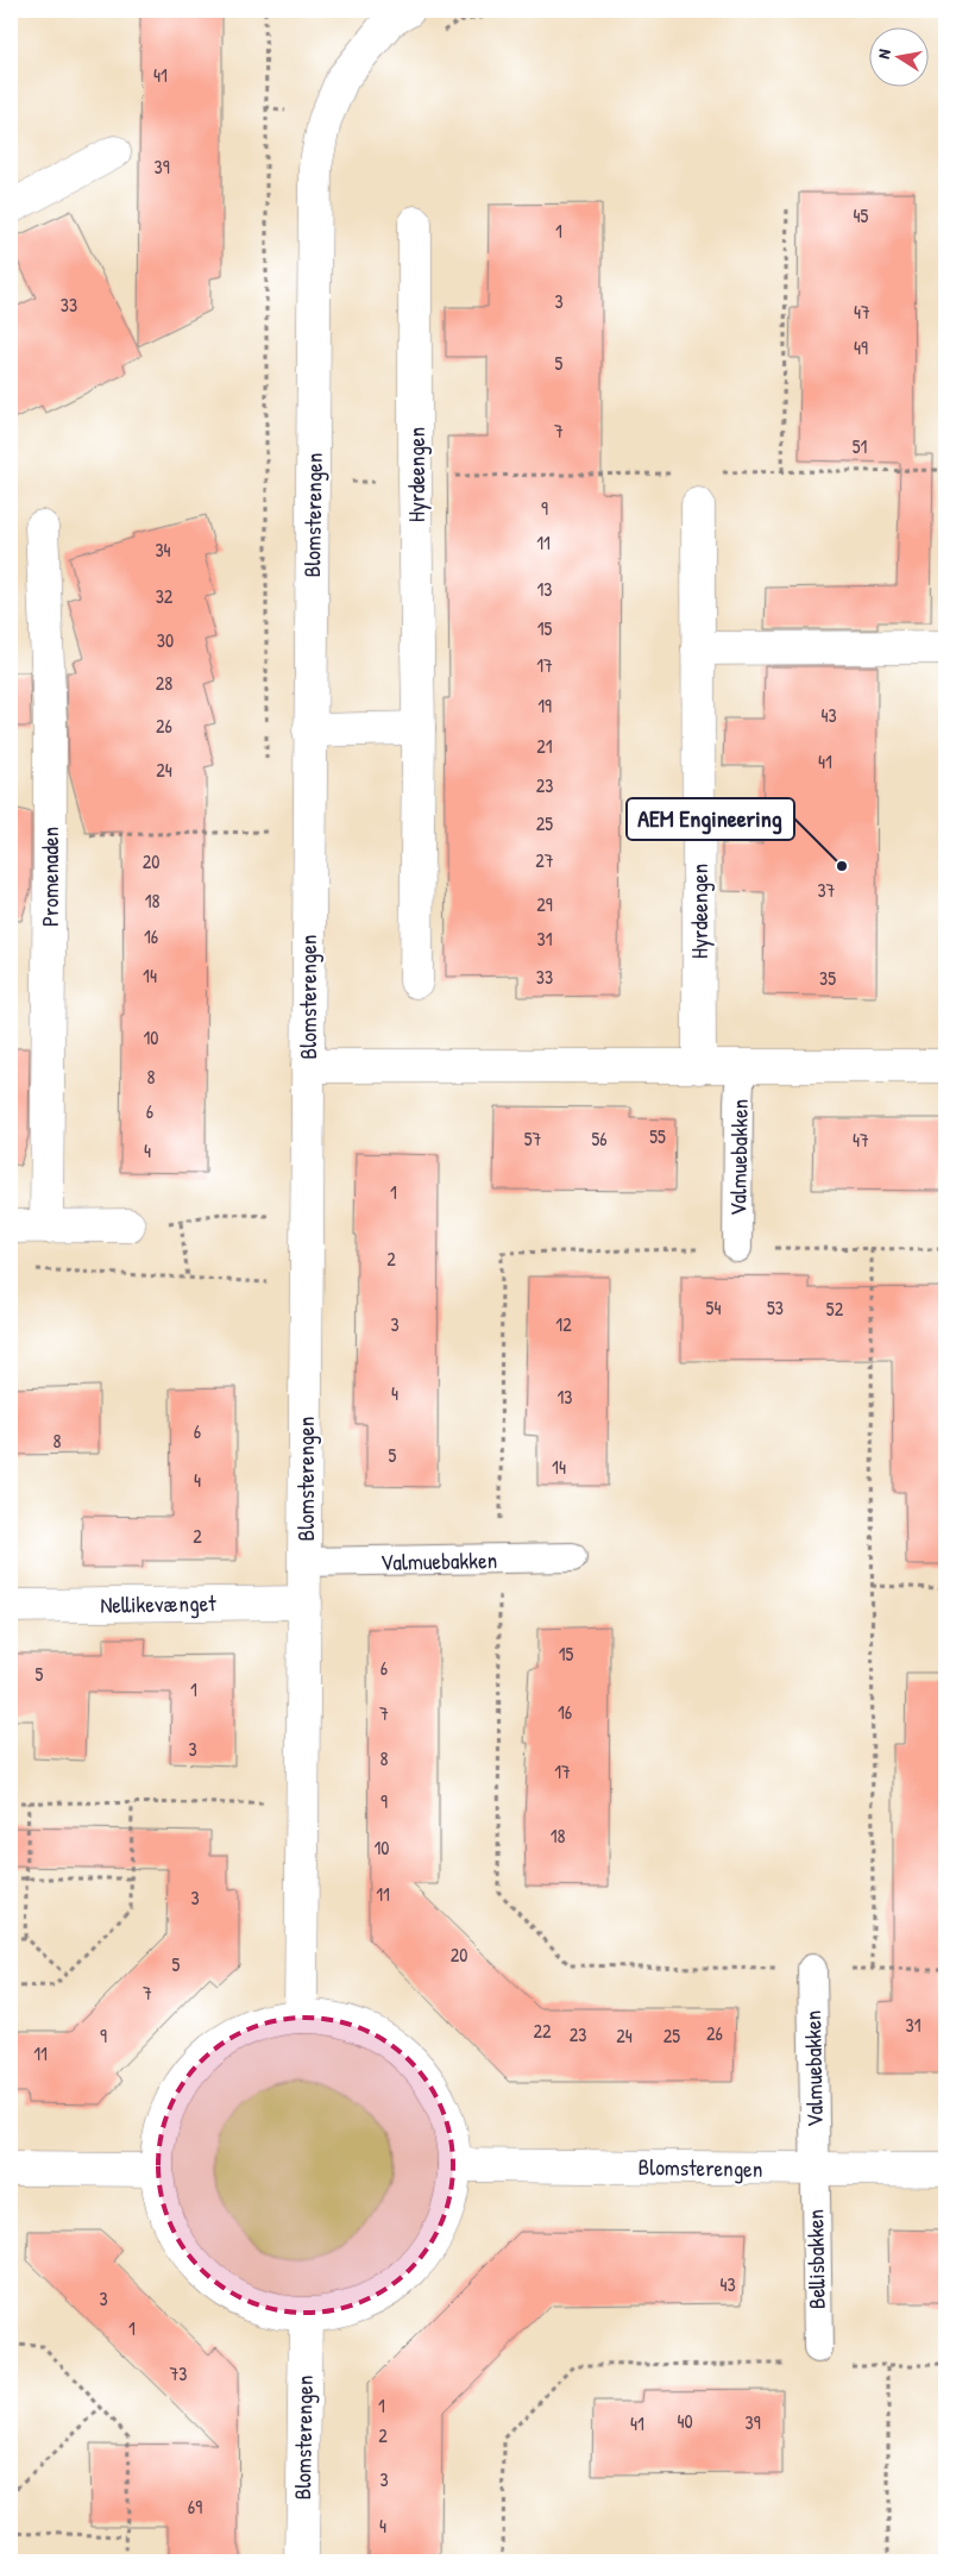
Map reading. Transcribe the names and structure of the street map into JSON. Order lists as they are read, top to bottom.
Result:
{
  "streets": {
    "street": [
      "Hyrdeengen",
      "Blomsterengen",
      "Promenaden",
      "Nellikevænget"
    ],
    "lane": ["Valmuebakken", "Bellisbakken"]
  },
  "crossings": [
    ["Blomsterengen", "Valmuebakken"],
    ["Blomsterengen", "Nellikevænget"],
    ["Blomsterengen", "Bellisbakken"],
    ["Valmuebakken", "Bellisbakken"]
  ],
  "places": ["AEM Engineering"],
  "house_numbers": [
    "41",
    "39",
    "45",
    "1",
    "3",
    "33",
    "47",
    "49",
    "5",
    "7",
    "51",
    "9",
    "11",
    "34",
    "13",
    "32",
    "15",
    "30",
    "17",
    "28",
    "19",
    "43",
    "26",
    "21",
    "41",
    "24",
    "23",
    "25",
    "27",
    "20",
    "37",
    "18",
    "29",
    "16",
    "31",
    "14",
    "33",
    "35",
    "10",
    "8",
    "6",
    "55",
    "57",
    "56",
    "47",
    "4",
    "1",
    "2",
    "54",
    "53",
    "52",
    "3",
    "12",
    "4",
    "13",
    "6",
    "8",
    "5",
    "14",
    "4",
    "2",
    "15",
    "6",
    "5",
    "1",
    "16",
    "7",
    "3",
    "8",
    "17",
    "9",
    "18",
    "10",
    "11",
    "3",
    "20",
    "5",
    "7",
    "31",
    "22",
    "26",
    "23",
    "9",
    "24",
    "25",
    "11",
    "43",
    "3",
    "1",
    "73",
    "1",
    "40",
    "39",
    "41",
    "2",
    "3",
    "69",
    "4"
  ],
  "north": "left"
}
